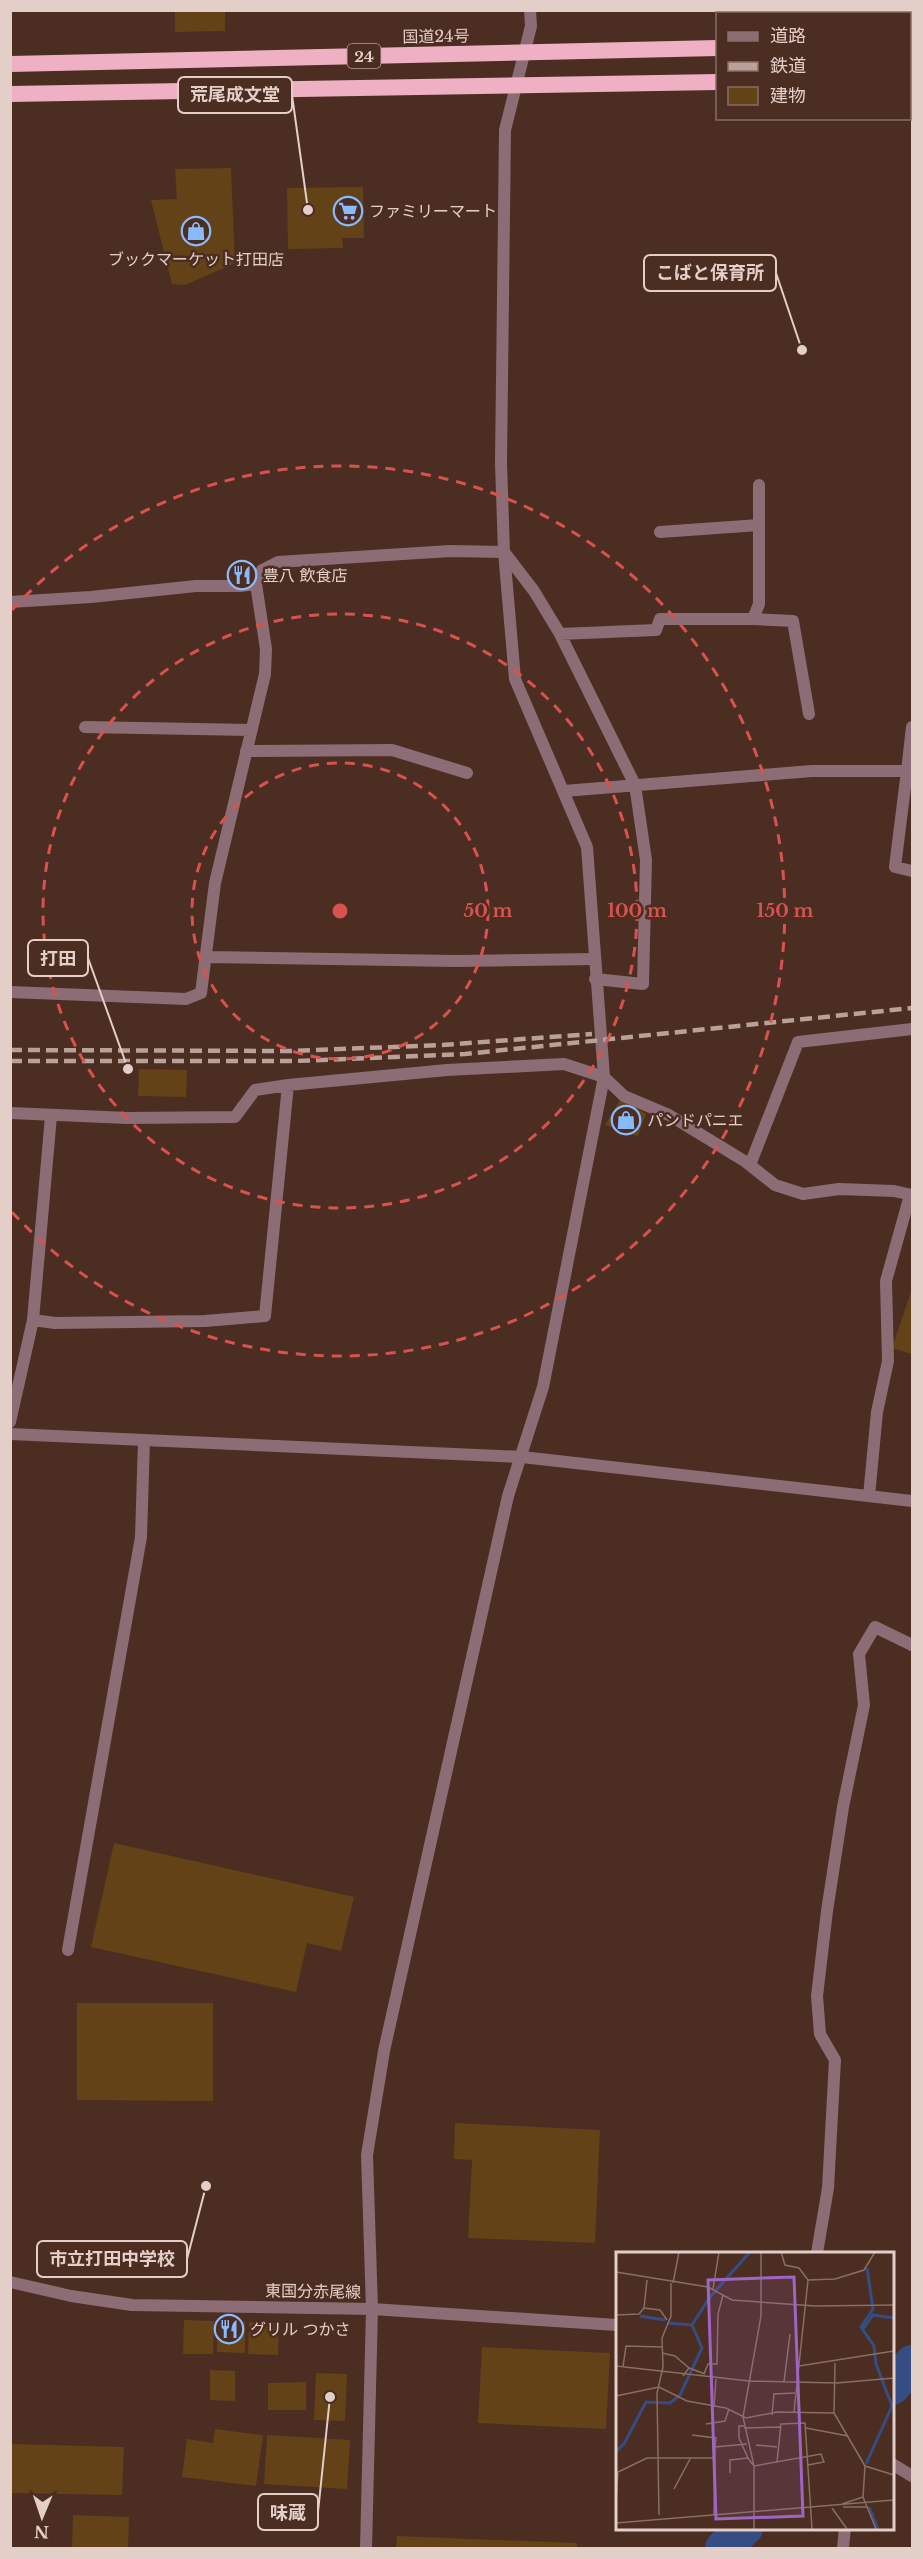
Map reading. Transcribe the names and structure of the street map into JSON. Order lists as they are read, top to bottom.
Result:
{
  "streets": {
    "highway": ["国道24号", "24"],
    "street": ["東国分赤尾線"]
  },
  "places": {
    "other": [
      "荒尾成文堂",
      "こばと保育所",
      "打田",
      "市立打田中学校",
      "味蔵"
    ],
    "supermarket": ["ファミリーマート"],
    "shop": ["ブックマーケット打田店", "パンドパニエ"],
    "restaurant": ["豊八 飲食店", "グリル つかさ"]
  },
  "legend": ["道路", "鉄道", "建物"],
  "north": "bottom",
  "rings": ["50 m", "100 m", "150 m"]
}
